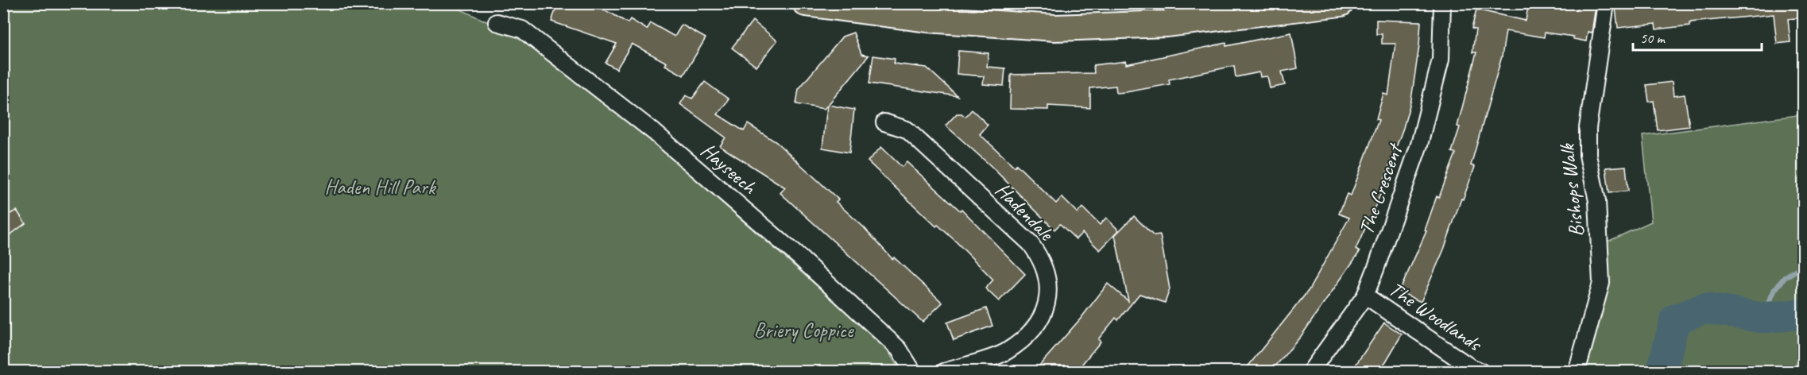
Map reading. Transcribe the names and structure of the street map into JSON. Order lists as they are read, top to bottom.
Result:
{
  "streets": {
    "street": [
      "Hayseech",
      "The Crescent",
      "Bishops Walk",
      "Hadendale",
      "The Woodlands"
    ]
  },
  "crossings": [
    ["The Crescent", "The Woodlands"]
  ],
  "parks": ["Haden Hill Park", "Briery Coppice"],
  "scale_bar": "50 m"
}
